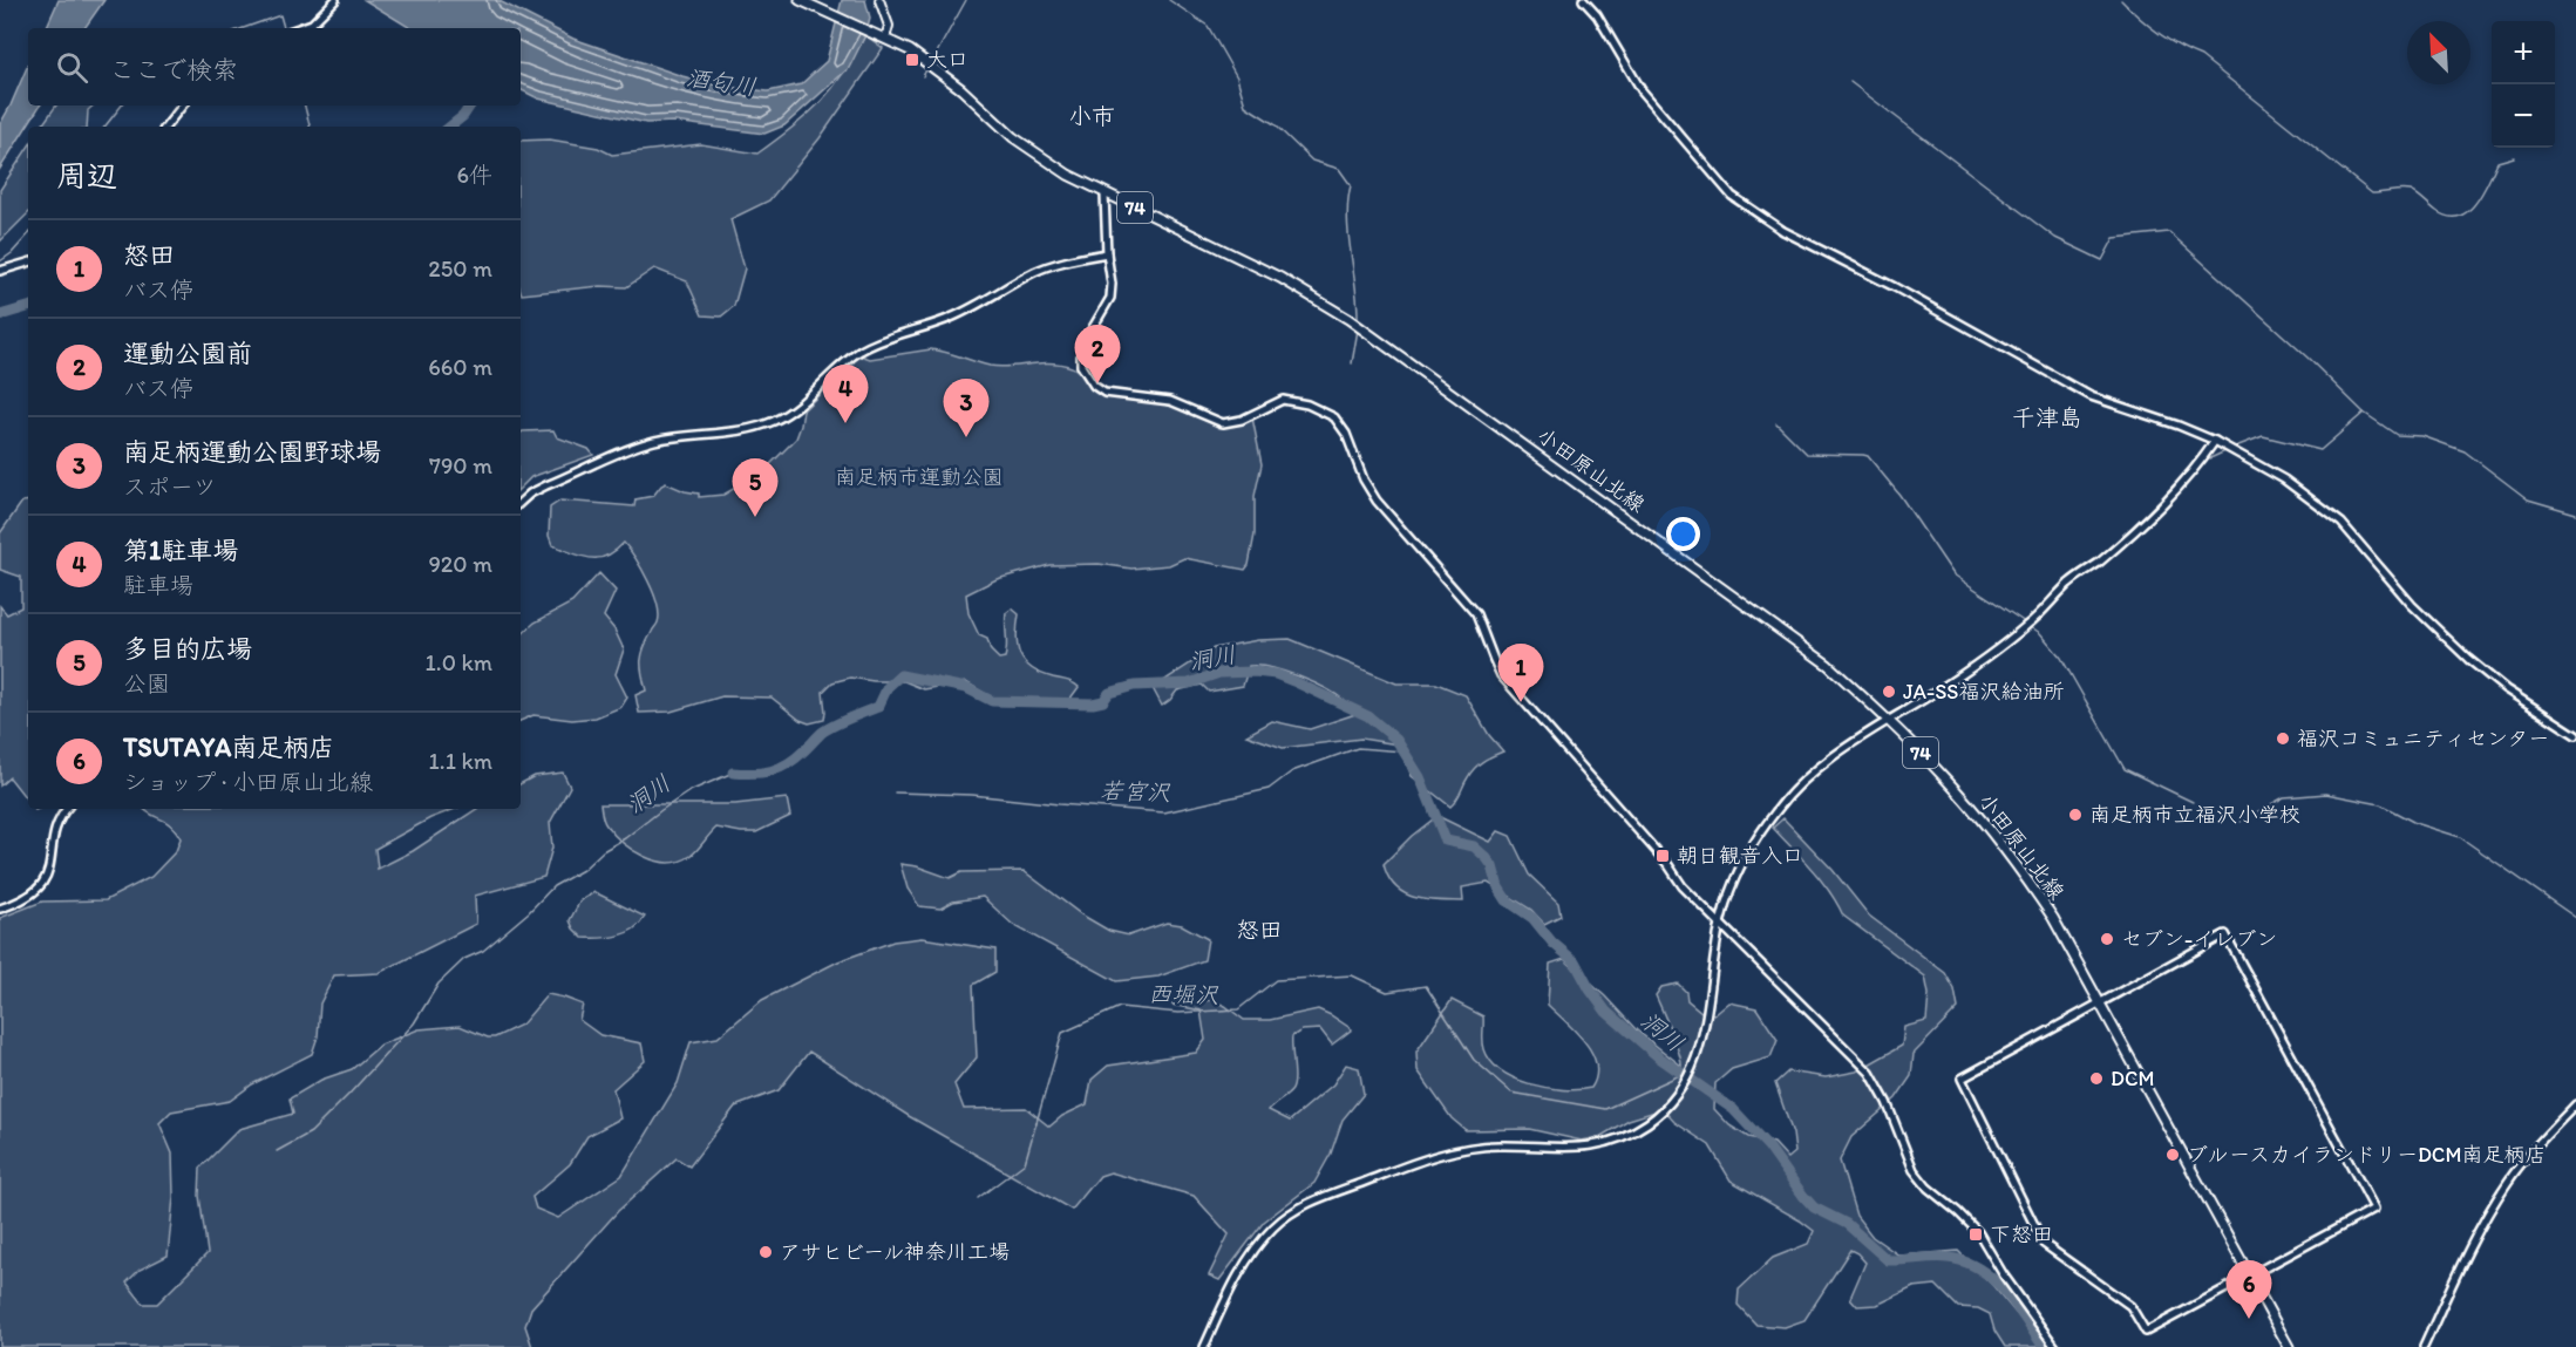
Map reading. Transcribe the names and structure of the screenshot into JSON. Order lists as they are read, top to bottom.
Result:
{
  "streets": {
    "main road": ["74", "小田原山北線"]
  },
  "districts": ["小市", "千津島", "怒田"],
  "water": [
    "酒匂川",
    "洞川",
    "若宮沢",
    "西堀沢"
  ],
  "parks": ["南足柄市運動公園"],
  "places": {
    "transit": ["大口", "朝日観音入口", "下怒田"],
    "other": [
      "JA-SS福沢給油所",
      "福沢コミュニティセンター",
      "南足柄市立福沢小学校",
      "セブン-イレブン",
      "DCM",
      "ブルースカイランドリーDCM南足柄店",
      "アサヒビール神奈川工場"
    ]
  },
  "north": "top left",
  "page": {
    "map_buttons": ["+", "−"],
    "search": "ここで検索",
    "heading": ["周辺", "6件"],
    "list": [
      {
        "mark": "1",
        "name": "怒田",
        "note": "バス停",
        "value": "250 m"
      },
      {
        "mark": "2",
        "name": "運動公園前",
        "note": "バス停",
        "value": "660 m"
      },
      {
        "mark": "3",
        "name": "南足柄運動公園野球場",
        "note": "スポーツ",
        "value": "790 m"
      },
      {
        "mark": "4",
        "name": "第1駐車場",
        "note": "駐車場",
        "value": "920 m"
      },
      {
        "mark": "5",
        "name": "多目的広場",
        "note": "公園",
        "value": "1.0 km"
      },
      {
        "mark": "6",
        "name": "TSUTAYA南足柄店",
        "note": "ショップ · 小田原山北線",
        "value": "1.1 km"
      }
    ],
    "pins": [
      "2",
      "4",
      "3",
      "5",
      "1",
      "6"
    ]
  }
}
